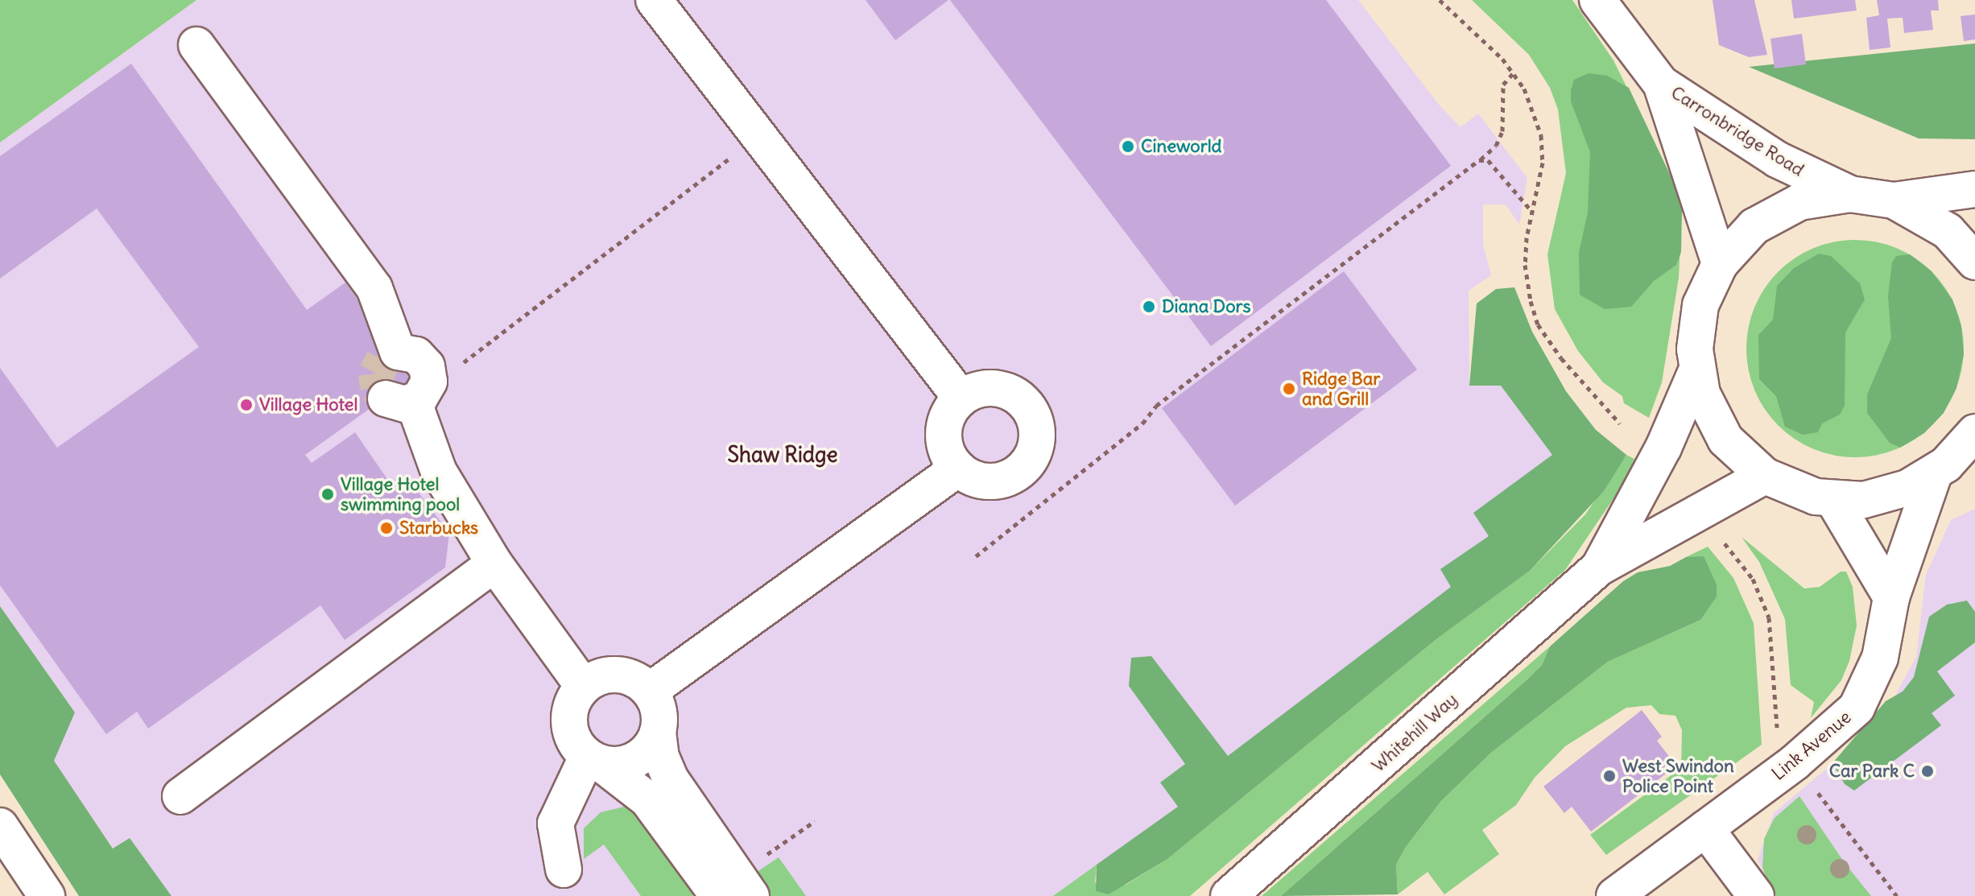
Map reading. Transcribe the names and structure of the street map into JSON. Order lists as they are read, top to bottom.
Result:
{
  "streets": {
    "street": ["Carronbridge Road", "Whitehill Way", "Link Avenue"]
  },
  "districts": ["Shaw Ridge"],
  "places": [
    "Cineworld",
    "Diana Dors",
    "Ridge Bar and Grill",
    "Village Hotel",
    "Village Hotel swimming pool",
    "Starbucks",
    "Car Park C",
    "West Swindon Police Point"
  ]
}
